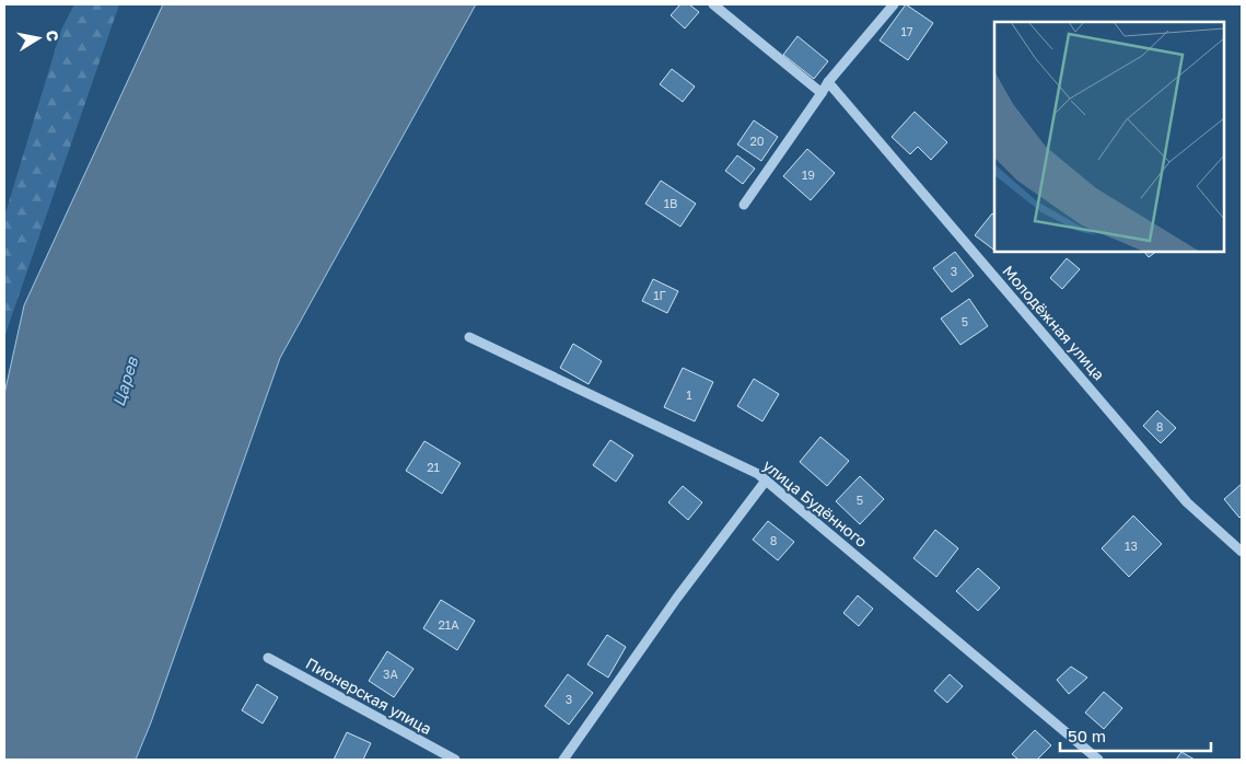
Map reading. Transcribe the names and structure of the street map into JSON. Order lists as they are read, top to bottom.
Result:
{
  "streets": {
    "street": ["Молодёжная улица", "улица Будённого", "Пионерская улица"]
  },
  "water": ["Царев"],
  "house_numbers": [
    "17",
    "20",
    "19",
    "1В",
    "3",
    "1Г",
    "5",
    "1",
    "8",
    "21",
    "5",
    "8",
    "13",
    "21А",
    "3А",
    "3"
  ],
  "scale_bar": "50 m",
  "north": "right"
}
